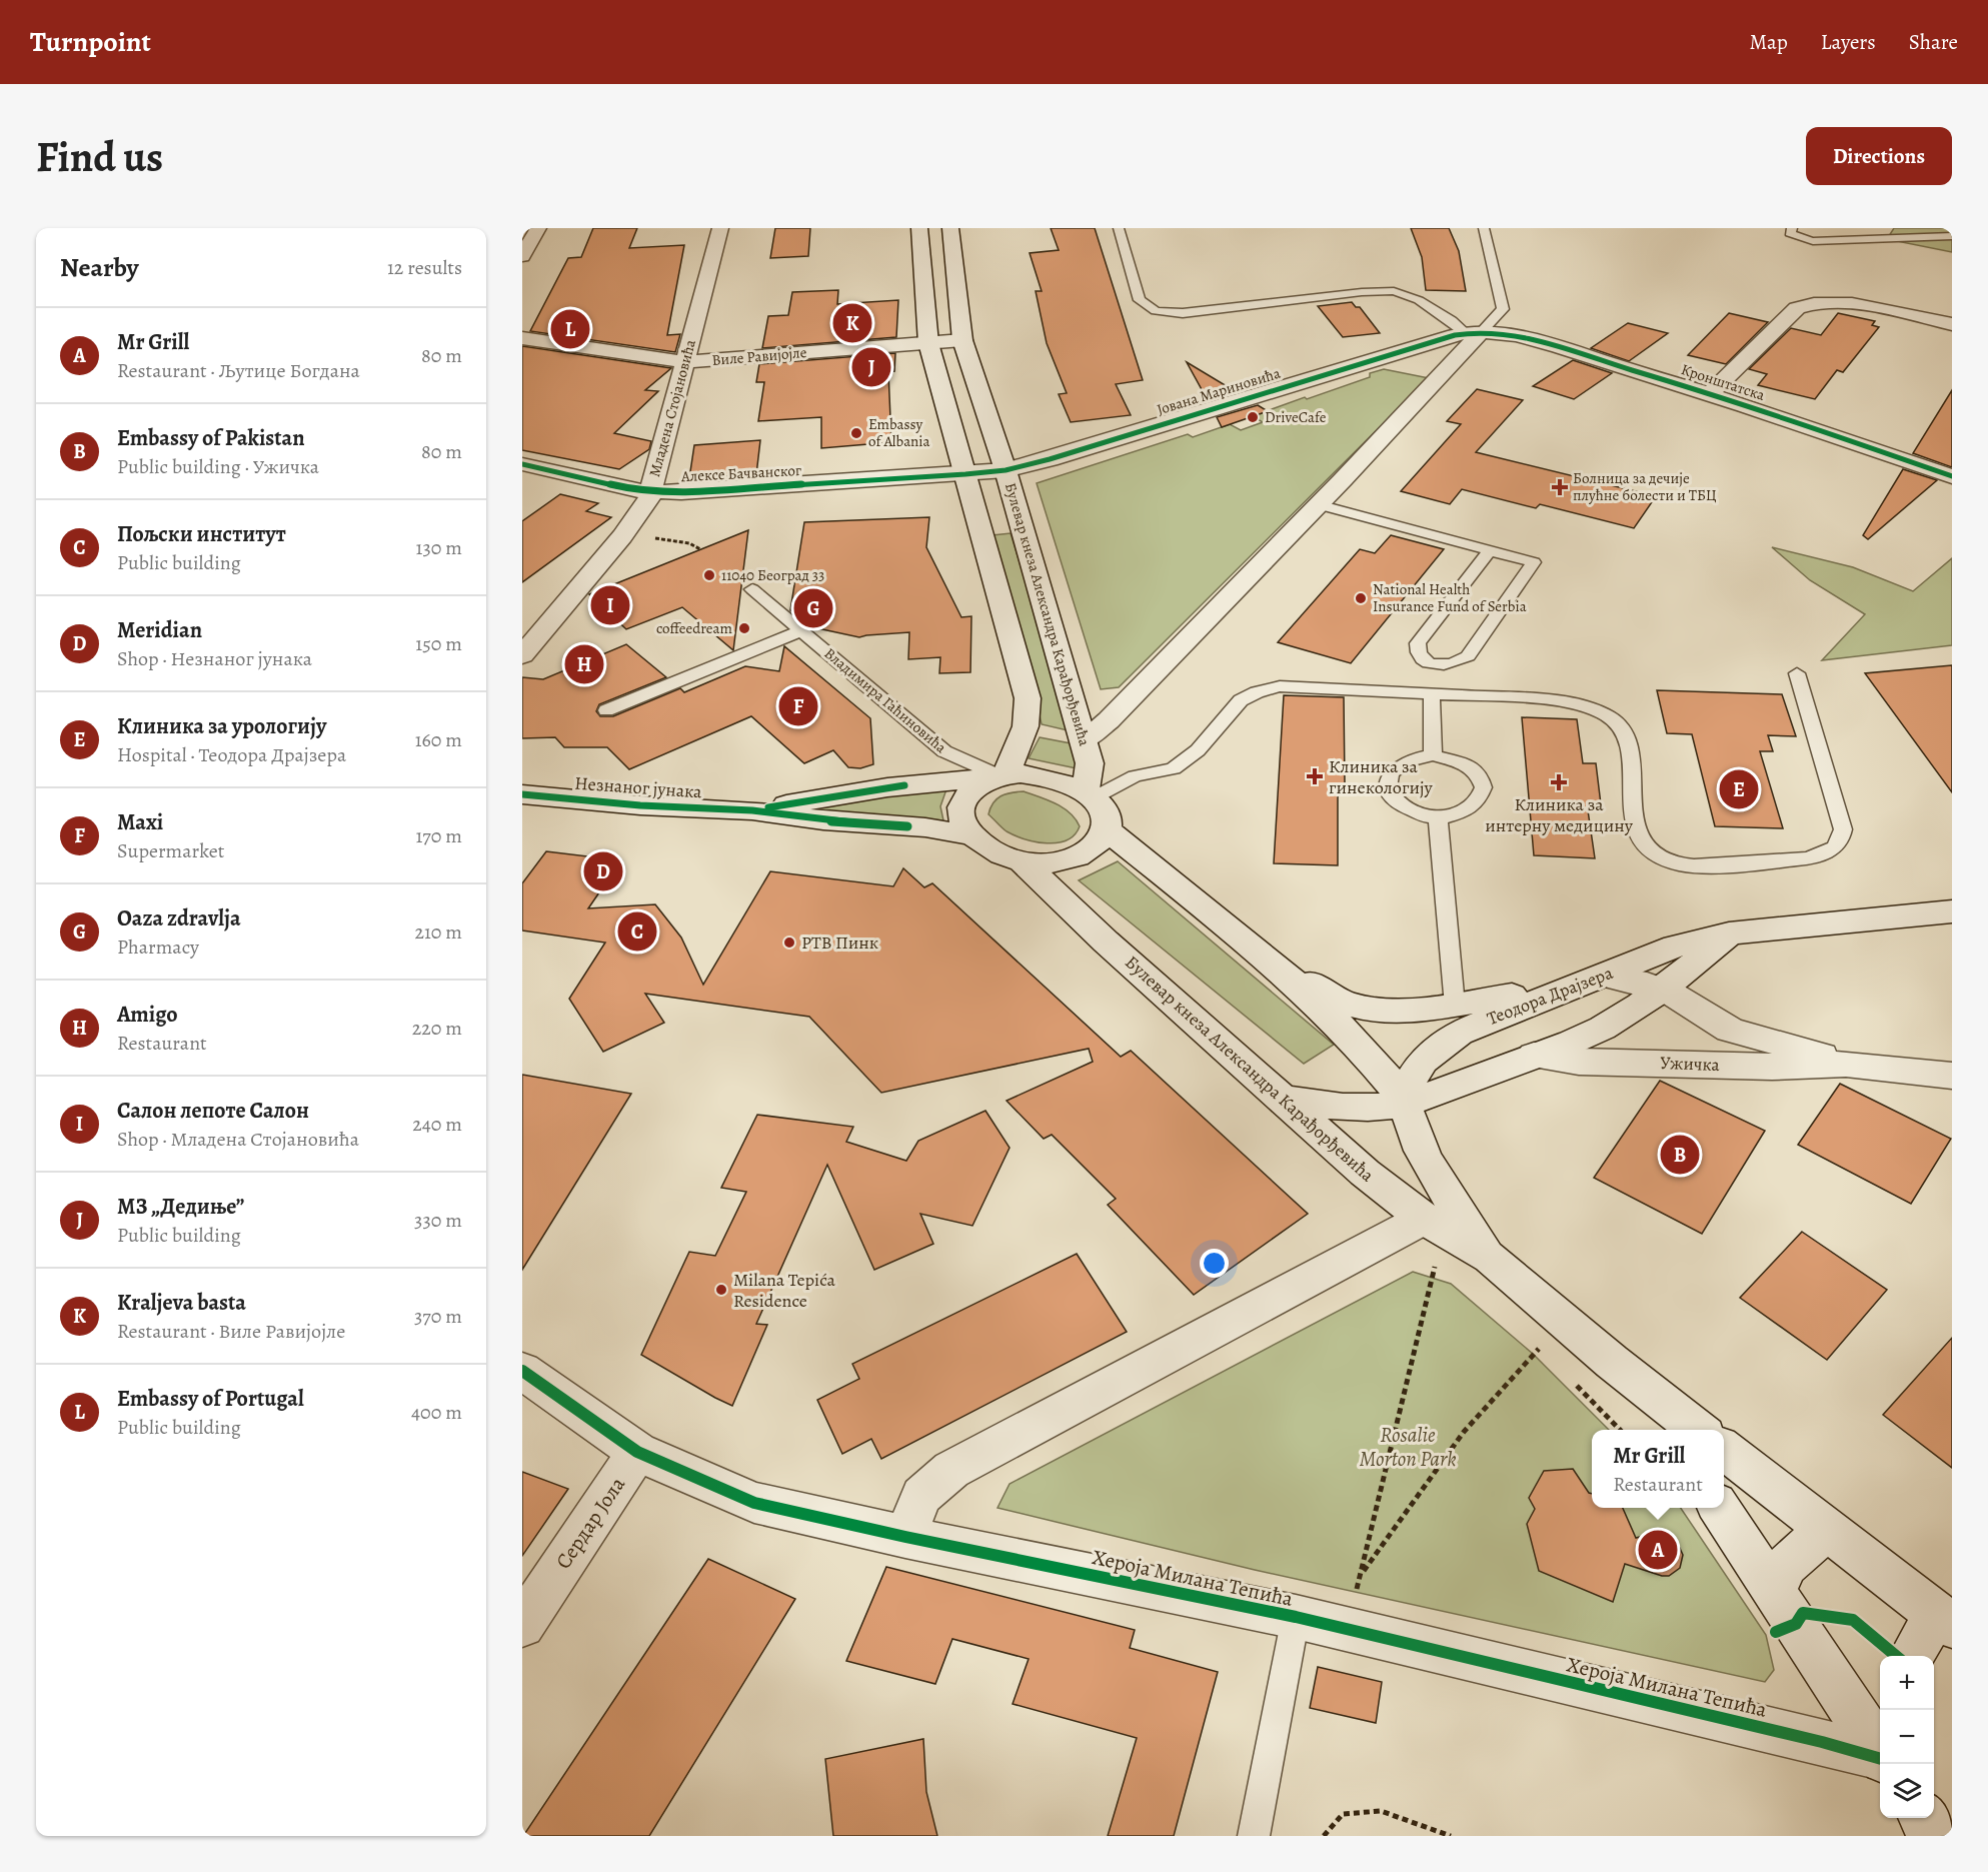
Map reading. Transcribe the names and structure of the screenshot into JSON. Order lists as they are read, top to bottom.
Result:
{
  "streets": {
    "street": [
      "Виле Равијојле",
      "Кронштатска",
      "Јована Мариновића",
      "Младена Стојановића",
      "Алексе Бачванског",
      "Булевар кнеза Александра Карађорђевића",
      "Незнаног јунака",
      "Теодора Драјзера",
      "Ужичка",
      "Сердар Јола",
      "Хероја Милана Тепића"
    ],
    "lane": ["Владимира Гаћиновића"]
  },
  "crossings": [
    ["Виле Равијојле", "Младена Стојановића"],
    ["Виле Равијојле", "Булевар кнеза Александра Карађорђевића"],
    ["Кронштатска", "Јована Мариновића"],
    ["Јована Мариновића", "Алексе Бачванског"],
    ["Јована Мариновића", "Булевар кнеза Александра Карађорђевића"],
    ["Младена Стојановића", "Алексе Бачванског"],
    ["Булевар кнеза Александра Карађорђевића", "Владимира Гаћиновића"],
    ["Булевар кнеза Александра Карађорђевића", "Незнаног јунака"],
    ["Булевар кнеза Александра Карађорђевића", "Теодора Драјзера"],
    ["Владимира Гаћиновића", "Незнаног јунака"],
    ["Теодора Драјзера", "Ужичка"],
    ["Сердар Јола", "Хероја Милана Тепића"]
  ],
  "parks": ["Rosalie Morton Park"],
  "places": {
    "other": [
      "DriveCafe",
      "Embassy of Albania",
      "11040 Београд 33",
      "National Health Insurance Fund of Serbia",
      "coffeedream",
      "РТВ Пинк",
      "Milana Tepića Residence"
    ],
    "health": ["Болница за дечије плућне болести и ТБЦ", "Клиника за гинекологију", "Клиника за интерну медицину"]
  },
  "page": {
    "header": "Turnpoint",
    "nav": ["Map", "Layers", "Share"],
    "buttons": "Directions",
    "title": "Find us",
    "heading": ["Nearby", "12 results"],
    "pins": [
      "K",
      "L",
      "J",
      "I",
      "G",
      "H",
      "F",
      "E",
      "D",
      "C",
      "B",
      "A"
    ],
    "list": [
      {
        "mark": "A",
        "name": "Mr Grill",
        "note": "Restaurant · Љутице Богдана",
        "value": "80 m"
      },
      {
        "mark": "B",
        "name": "Embassy of Pakistan",
        "note": "Public building · Ужичка",
        "value": "80 m"
      },
      {
        "mark": "C",
        "name": "Пољски институт",
        "note": "Public building",
        "value": "130 m"
      },
      {
        "mark": "D",
        "name": "Meridian",
        "note": "Shop · Незнаног јунака",
        "value": "150 m"
      },
      {
        "mark": "E",
        "name": "Клиника за урологију",
        "note": "Hospital · Теодора Драјзера",
        "value": "160 m"
      },
      {
        "mark": "F",
        "name": "Maxi",
        "note": "Supermarket",
        "value": "170 m"
      },
      {
        "mark": "G",
        "name": "Oaza zdravlja",
        "note": "Pharmacy",
        "value": "210 m"
      },
      {
        "mark": "H",
        "name": "Amigo",
        "note": "Restaurant",
        "value": "220 m"
      },
      {
        "mark": "I",
        "name": "Салон лепоте Салон",
        "note": "Shop · Младена Стојановића",
        "value": "240 m"
      },
      {
        "mark": "J",
        "name": "МЗ „Дедиње”",
        "note": "Public building",
        "value": "330 m"
      },
      {
        "mark": "K",
        "name": "Kraljeva basta",
        "note": "Restaurant · Виле Равијојле",
        "value": "370 m"
      },
      {
        "mark": "L",
        "name": "Embassy of Portugal",
        "note": "Public building",
        "value": "400 m"
      }
    ],
    "popup": ["Mr Grill", "Restaurant"],
    "map_buttons": ["+", "−"]
  }
}
